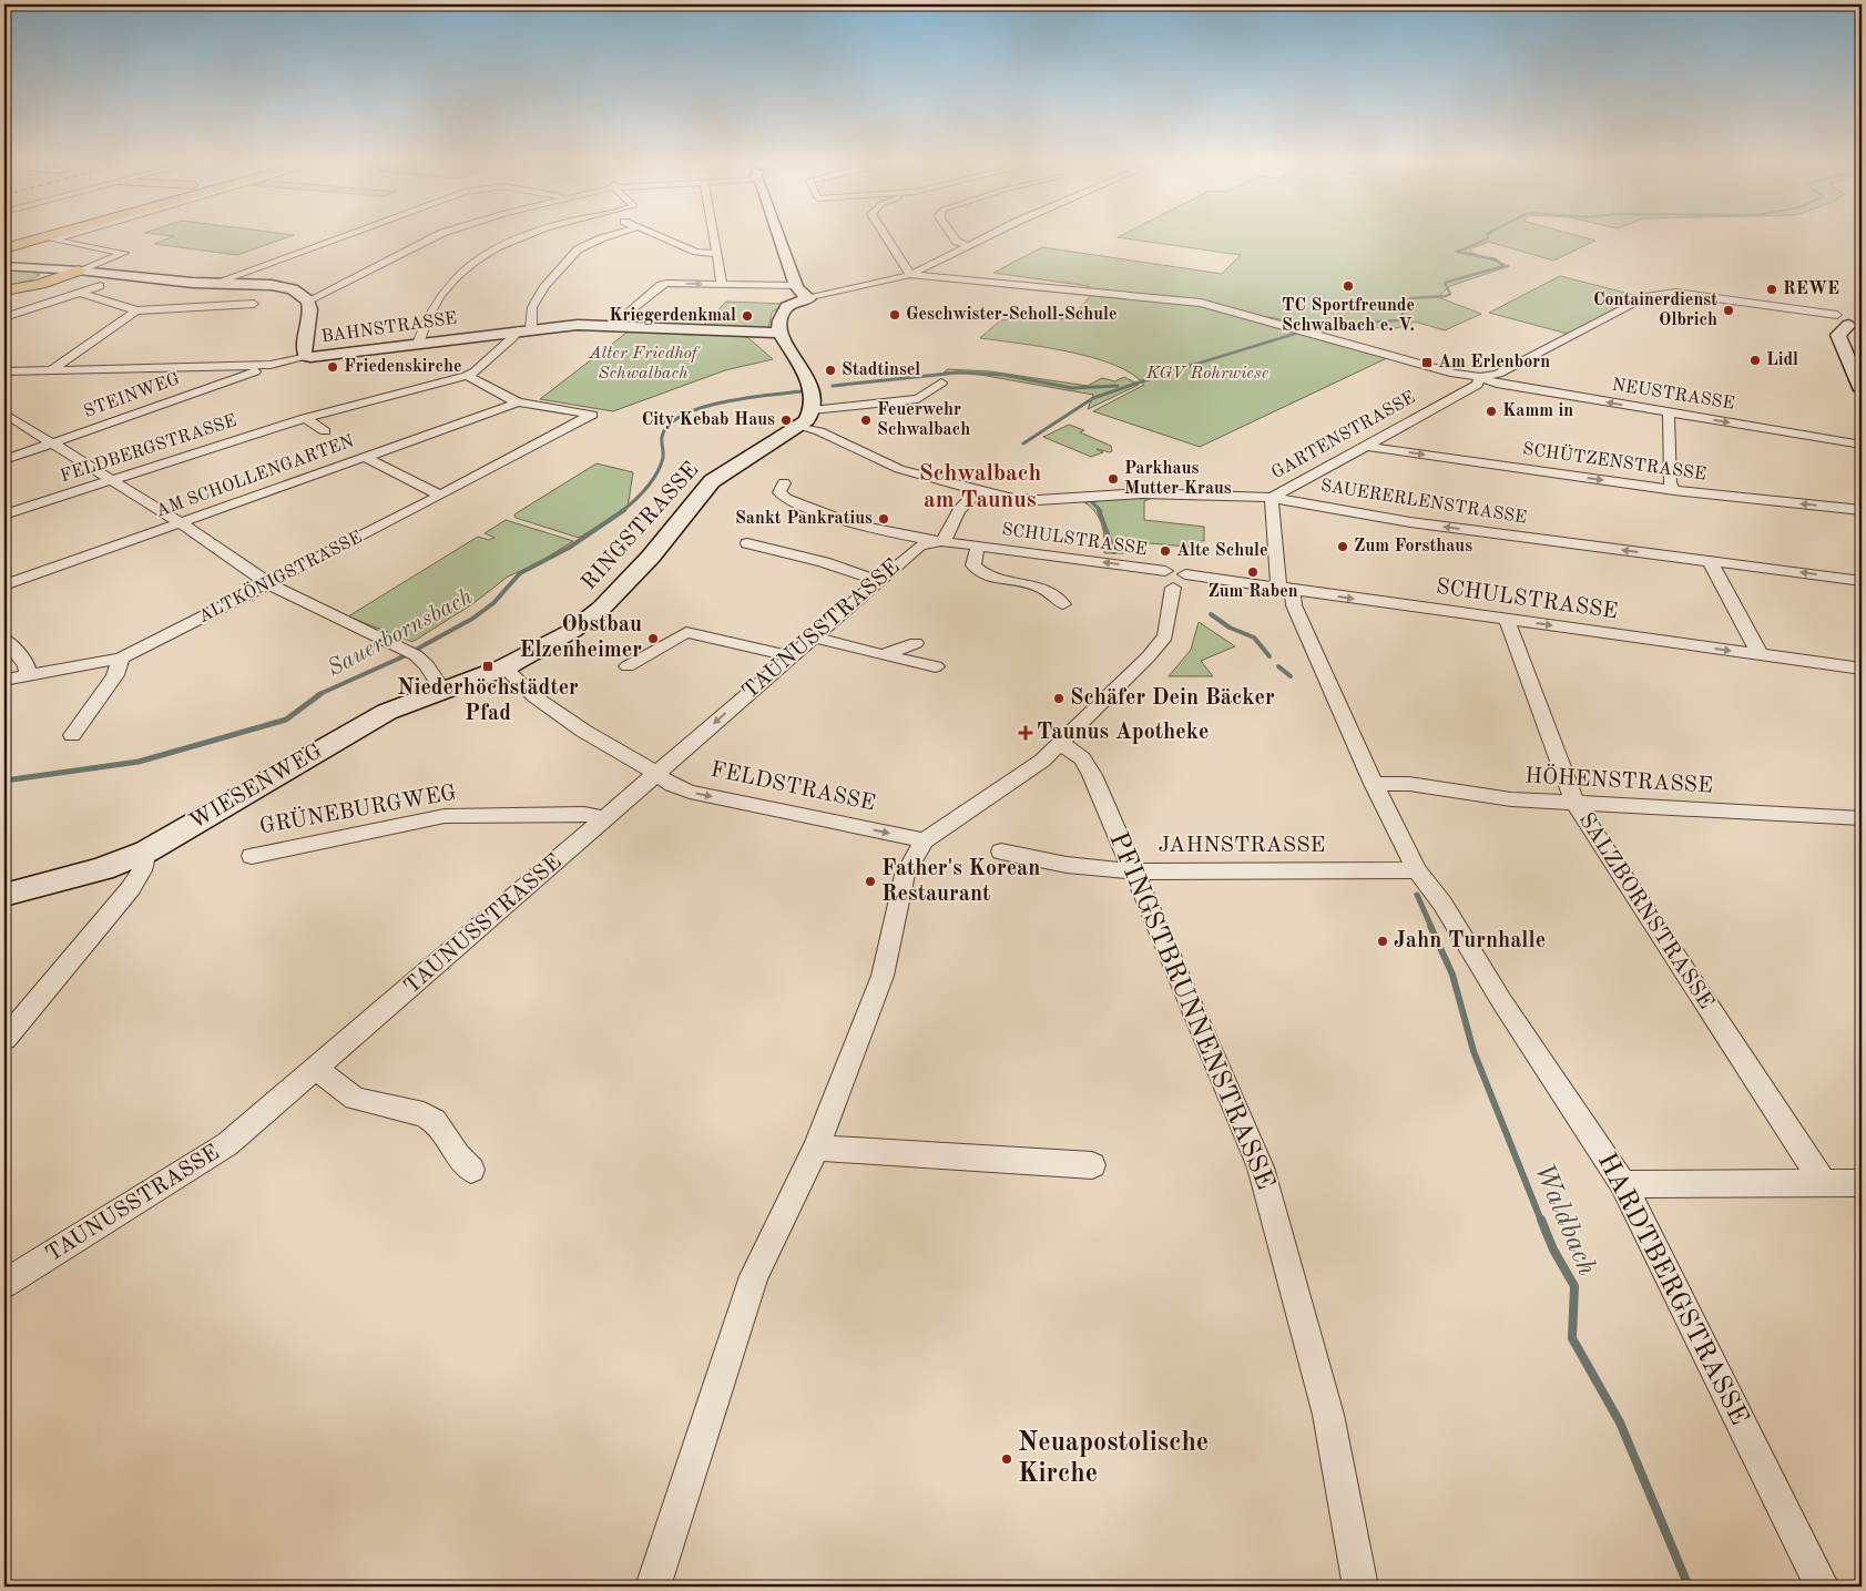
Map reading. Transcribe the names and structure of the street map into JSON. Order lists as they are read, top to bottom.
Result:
{
  "streets": {
    "street": [
      "BAHNSTRASSE",
      "NEUSTRASSE",
      "STEINWEG",
      "GARTENSTRASSE",
      "FELDBERGSTRASSE",
      "SCHÜTZENSTRASSE",
      "AM SCHOLLENGARTEN",
      "SAUERERLENSTRASSE",
      "RINGSTRASSE",
      "SCHULSTRASSE",
      "ALTKÖNIGSTRASSE",
      "TAUNUSSTRASSE",
      "HÖHENSTRASSE",
      "WIESENWEG",
      "FELDSTRASSE",
      "GRÜNEBURGWEG",
      "JAHNSTRASSE",
      "SALZBORNSTRASSE",
      "PFINGSTBRUNNENSTRASSE",
      "HARDTBERGSTRASSE"
    ]
  },
  "crossings": [
    ["BAHNSTRASSE", "STEINWEG"],
    ["BAHNSTRASSE", "FELDBERGSTRASSE"],
    ["NEUSTRASSE", "GARTENSTRASSE"],
    ["GARTENSTRASSE", "SCHÜTZENSTRASSE"],
    ["GARTENSTRASSE", "SAUERERLENSTRASSE"],
    ["GARTENSTRASSE", "SCHULSTRASSE"],
    ["GARTENSTRASSE", "HARDTBERGSTRASSE"],
    ["FELDBERGSTRASSE", "ALTKÖNIGSTRASSE"],
    ["AM SCHOLLENGARTEN", "ALTKÖNIGSTRASSE"],
    ["SAUERERLENSTRASSE", "RINGSTRASSE"],
    ["RINGSTRASSE", "WIESENWEG"],
    ["SCHULSTRASSE", "TAUNUSSTRASSE"],
    ["SCHULSTRASSE", "SALZBORNSTRASSE"],
    ["SCHULSTRASSE", "HARDTBERGSTRASSE"],
    ["TAUNUSSTRASSE", "FELDSTRASSE"],
    ["TAUNUSSTRASSE", "GRÜNEBURGWEG"],
    ["HÖHENSTRASSE", "SALZBORNSTRASSE"],
    ["HÖHENSTRASSE", "HARDTBERGSTRASSE"],
    ["JAHNSTRASSE", "PFINGSTBRUNNENSTRASSE"],
    ["JAHNSTRASSE", "HARDTBERGSTRASSE"]
  ],
  "districts": ["Schwalbach am Taunus"],
  "water": ["Sauerbornsbach", "Waldbach"],
  "parks": ["Alter Friedhof Schwalbach", "KGV Rohrwiese"],
  "places": {
    "other": [
      "TC Sportfreunde Schwalbach e. V.",
      "REWE",
      "Containerdienst Olbrich",
      "Geschwister-Scholl-Schule",
      "Kriegerdenkmal",
      "Lidl",
      "Friedenskirche",
      "Stadtinsel",
      "Kamm in",
      "City Kebab Haus",
      "Feuerwehr Schwalbach",
      "Parkhaus Mutter Kraus",
      "Sankt Pankratius",
      "Zum Forsthaus",
      "Alte Schule",
      "Zum Raben",
      "Obstbau Elzenheimer",
      "Schäfer Dein Bäcker",
      "Father's Korean Restaurant",
      "Jahn Turnhalle",
      "Neuapostolische Kirche"
    ],
    "transit": ["Am Erlenborn", "Niederhöchstädter Pfad"],
    "health": ["Taunus Apotheke"]
  }
}
